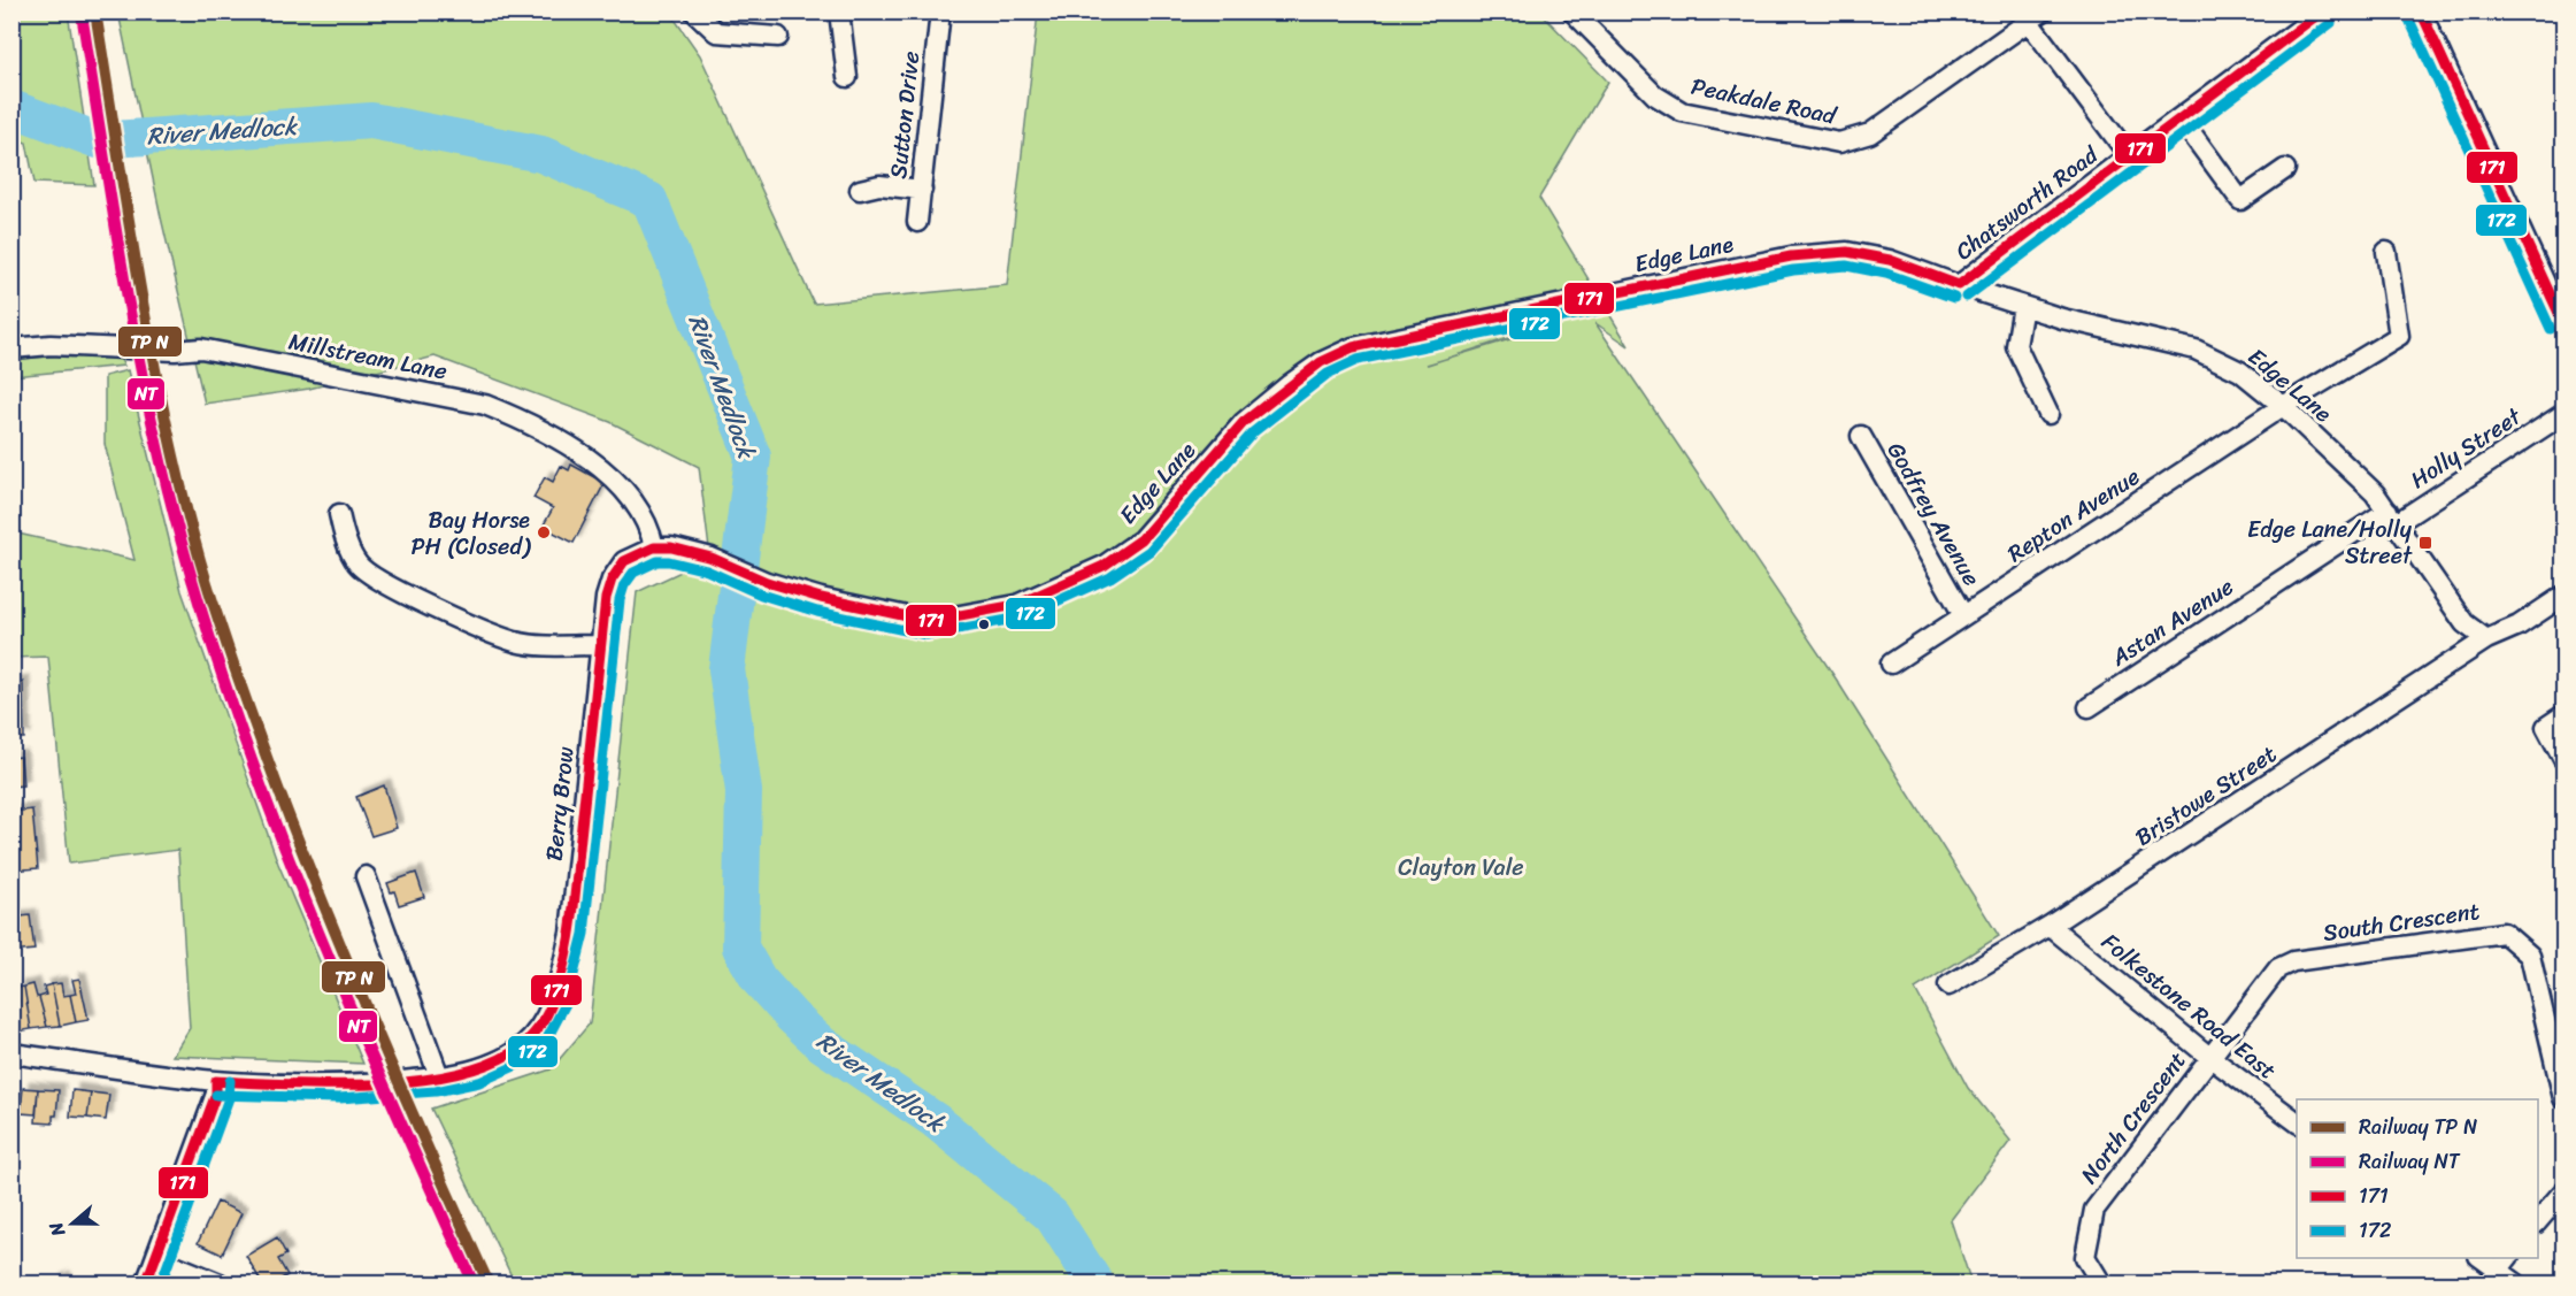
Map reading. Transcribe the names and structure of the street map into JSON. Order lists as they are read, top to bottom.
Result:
{
  "streets": {
    "street": [
      "Peakdale Road",
      "Sutton Drive",
      "Chatsworth Road",
      "Edge Lane",
      "Millstream Lane",
      "Holly Street",
      "Godfrey Avenue",
      "Repton Avenue",
      "Astan Avenue",
      "Bristowe Street",
      "Berry Brow",
      "South Crescent",
      "Folkestone Road East",
      "North Crescent"
    ]
  },
  "crossings": [
    ["Chatsworth Road", "Edge Lane"],
    ["Edge Lane", "Millstream Lane"],
    ["Edge Lane", "Holly Street"],
    ["Edge Lane", "Repton Avenue"],
    ["Edge Lane", "Astan Avenue"],
    ["Edge Lane", "Bristowe Street"],
    ["Edge Lane", "Berry Brow"],
    ["Millstream Lane", "Berry Brow"],
    ["Holly Street", "Astan Avenue"],
    ["Godfrey Avenue", "Repton Avenue"],
    ["Bristowe Street", "Folkestone Road East"],
    ["South Crescent", "Folkestone Road East"],
    ["South Crescent", "North Crescent"],
    ["Folkestone Road East", "North Crescent"]
  ],
  "water": ["River Medlock"],
  "parks": ["Clayton Vale"],
  "places": {
    "other": ["Bay Horse PH (Closed)"],
    "transit": ["Edge Lane/Holly Street"]
  },
  "lines": ["transit line 171", "rail line NT", "transit line 172"],
  "legend": [
    "Railway TP N",
    "Railway NT",
    "171",
    "172"
  ],
  "north": "left"
}
